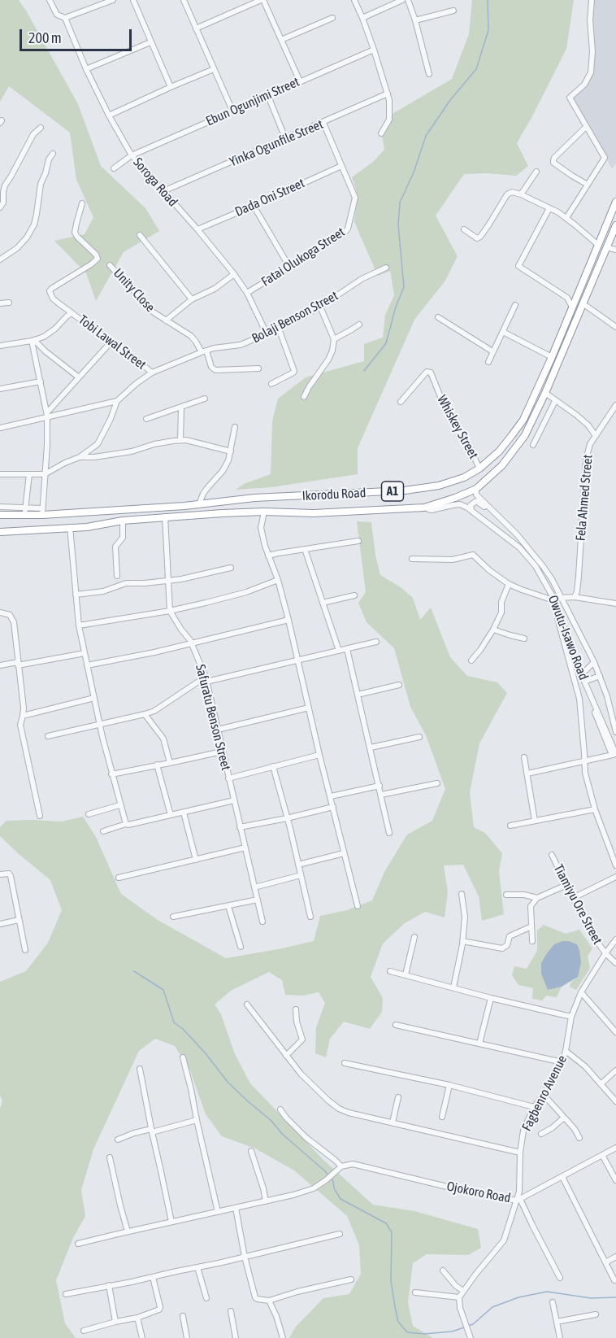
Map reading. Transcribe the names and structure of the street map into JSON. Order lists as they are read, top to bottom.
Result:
{
  "streets": {
    "highway": ["A1", "Ikorodu Road"],
    "street": [
      "Ebun Ogunjimi Street",
      "Yinka Ogunfile Street",
      "Soroga Road",
      "Dada Oni Street",
      "Fatai Olukoga Street",
      "Unity Close",
      "Bolaji Benson Street",
      "Tobi Lawal Street",
      "Whiskey Street",
      "Fela Ahmed Street",
      "Owutu-Isawo Road",
      "Safuratu Benson Street",
      "Tiamiyu Ore Street",
      "Fagbenro Avenue",
      "Ojokoro Road"
    ]
  },
  "crossings": [
    ["Ebun Ogunjimi Street", "Soroga Road"],
    ["Yinka Ogunfile Street", "Soroga Road"],
    ["Soroga Road", "Dada Oni Street"],
    ["Soroga Road", "Fatai Olukoga Street"],
    ["Soroga Road", "Bolaji Benson Street"],
    ["Dada Oni Street", "Fatai Olukoga Street"],
    ["Unity Close", "Bolaji Benson Street"],
    ["Bolaji Benson Street", "Tobi Lawal Street"],
    ["Whiskey Street", "Ikorodu Road"],
    ["Ikorodu Road", "Owutu-Isawo Road"],
    ["Ikorodu Road", "Safuratu Benson Street"],
    ["Tiamiyu Ore Street", "Fagbenro Avenue"],
    ["Fagbenro Avenue", "Ojokoro Road"]
  ],
  "scale_bar": "200 m"
}
